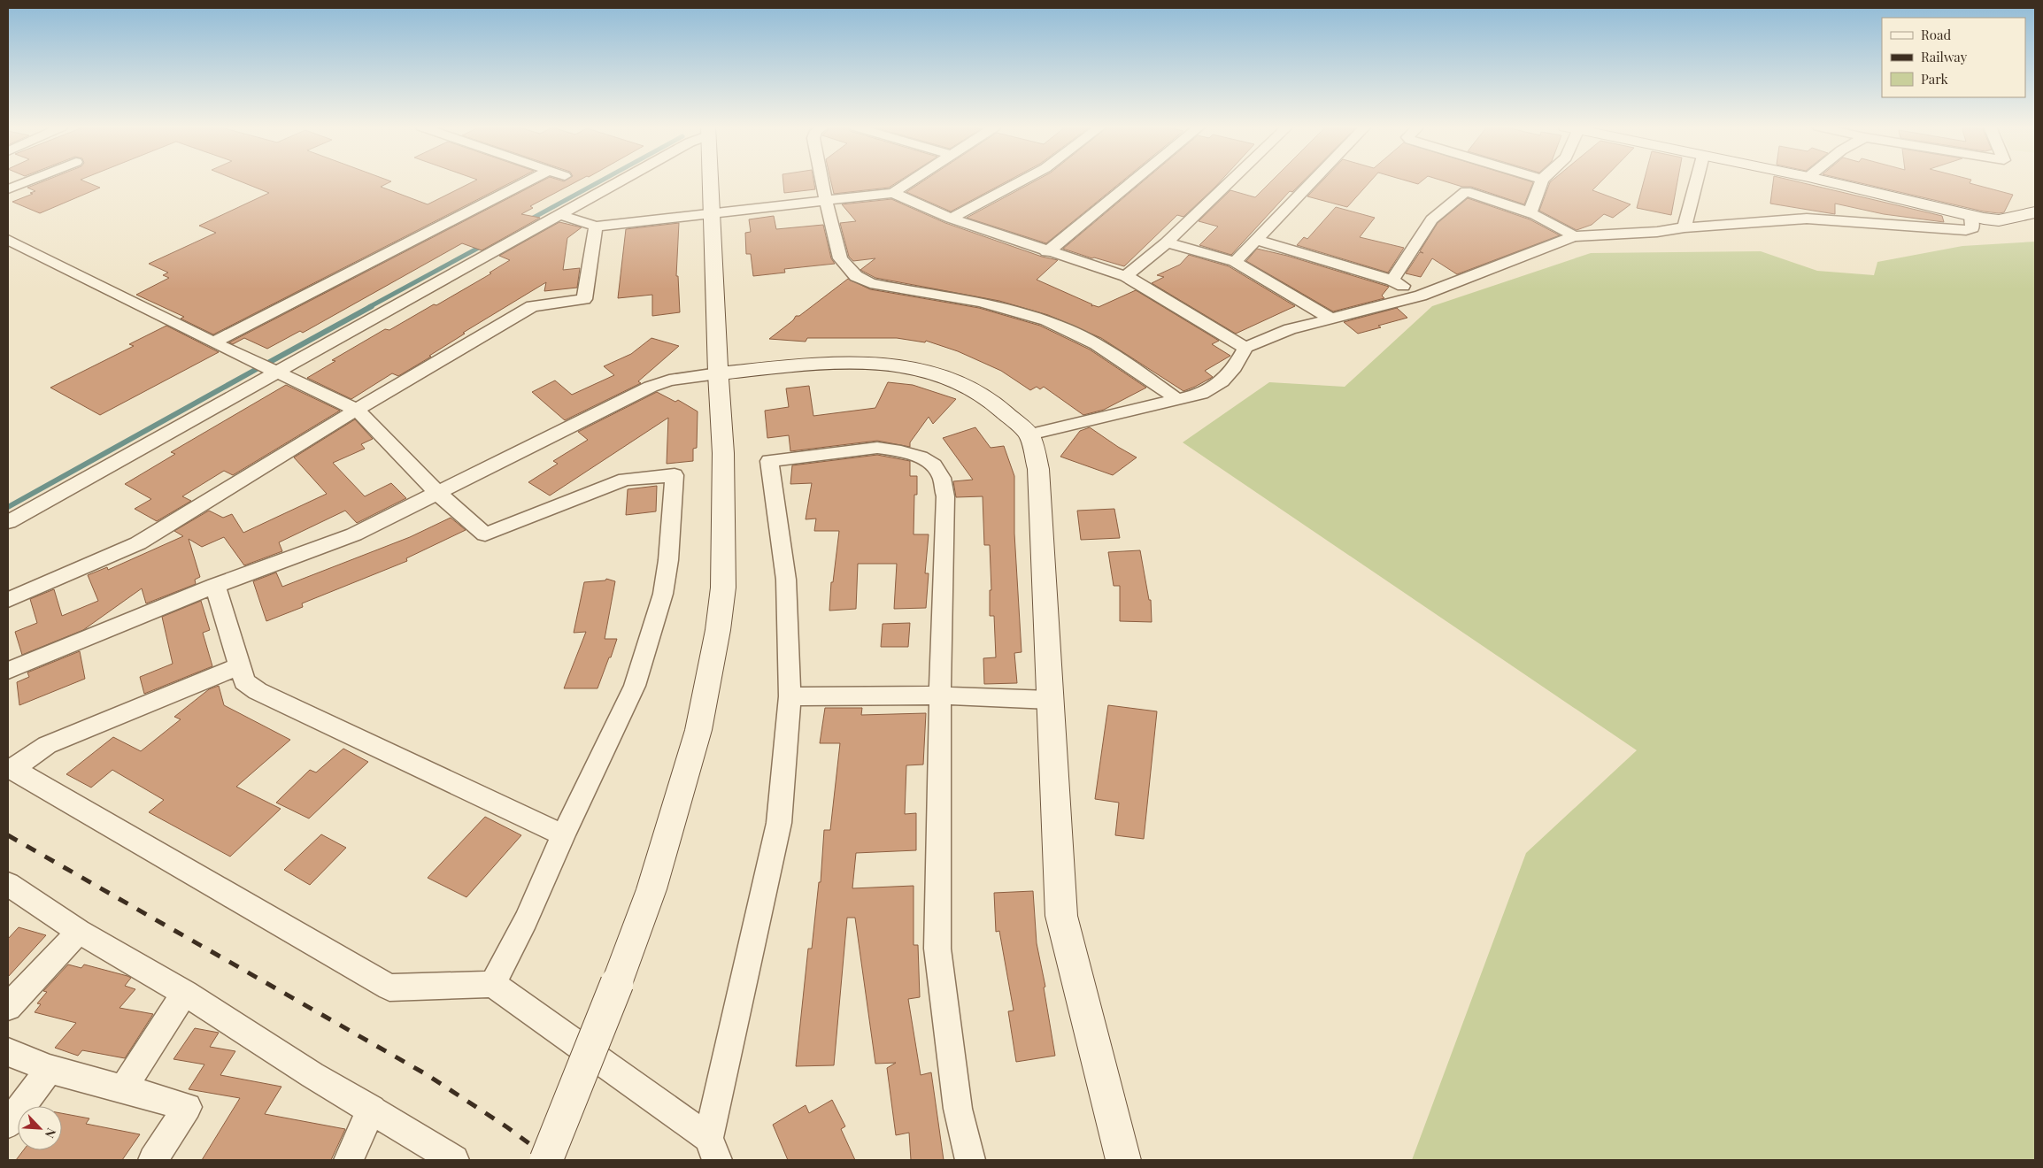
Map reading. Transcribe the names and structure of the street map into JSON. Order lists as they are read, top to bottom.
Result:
{
  "legend": ["Road", "Railway", "Park"],
  "north": "bottom right"
}
